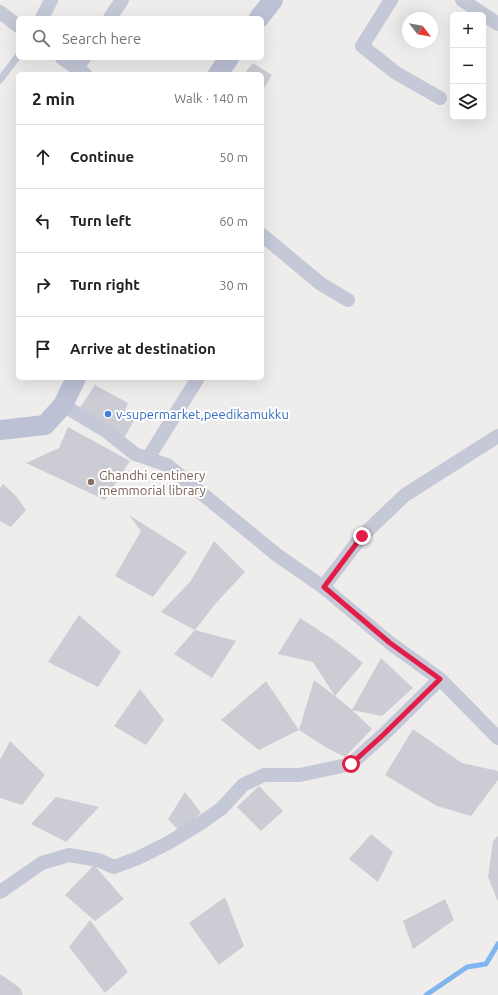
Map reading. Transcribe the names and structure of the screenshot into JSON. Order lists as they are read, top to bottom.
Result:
{
  "places": ["v-supermarket,peedikamukku", "Ghandhi centinery memmorial library"],
  "north": "bottom right",
  "page": {
    "map_buttons": ["+", "−"],
    "search": "Search here",
    "heading": ["2 min", "Walk · 140 m"],
    "list": [
      ["Continue", "50 m"],
      ["Turn left", "60 m"],
      ["Turn right", "30 m"],
      "Arrive at destination"
    ]
  }
}
